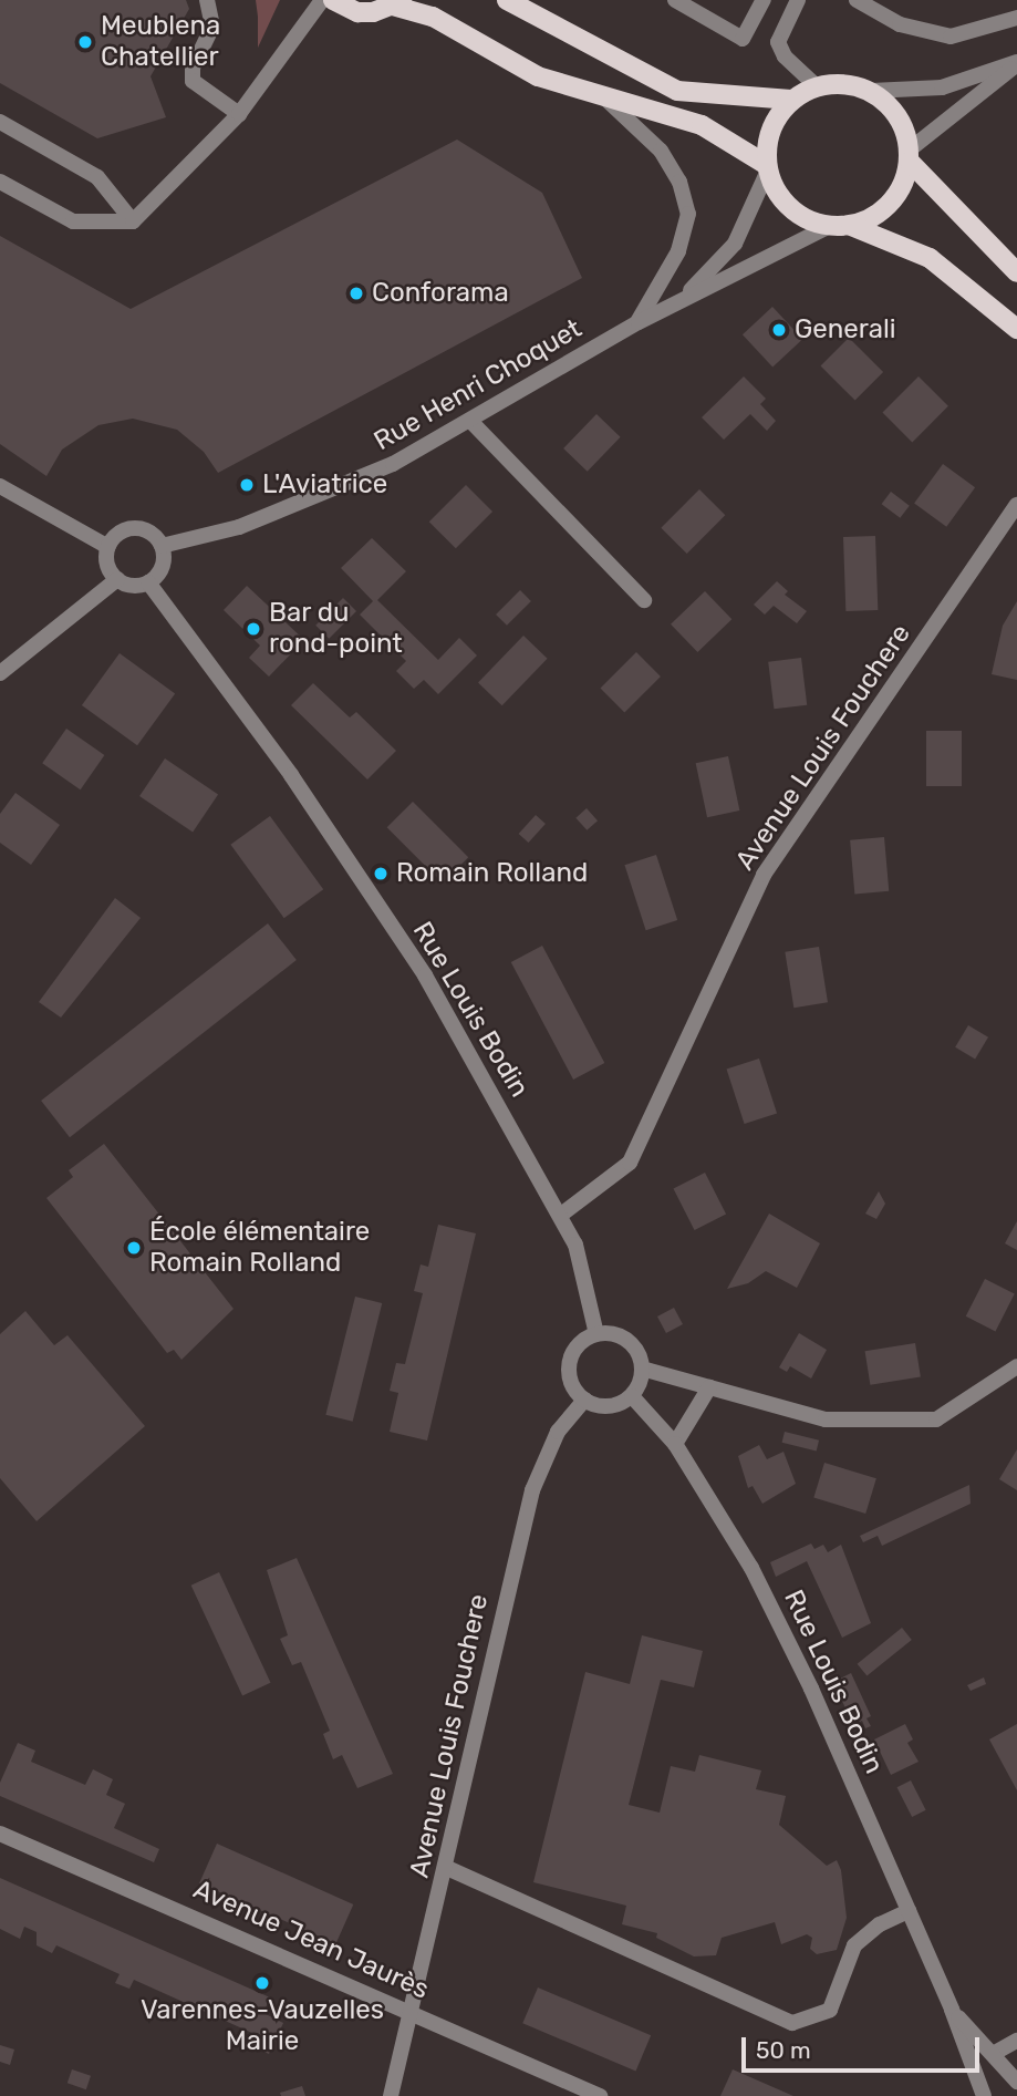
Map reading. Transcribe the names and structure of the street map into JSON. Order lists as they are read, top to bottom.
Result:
{
  "streets": {
    "street": [
      "Rue Henri Choquet",
      "Avenue Louis Fouchere",
      "Rue Louis Bodin",
      "Avenue Jean Jaurès"
    ]
  },
  "crossings": [
    ["Rue Henri Choquet", "Rue Louis Bodin"],
    ["Avenue Louis Fouchere", "Rue Louis Bodin"],
    ["Avenue Louis Fouchere", "Avenue Jean Jaurès"]
  ],
  "places": [
    "Meublena Chatellier",
    "Conforama",
    "Generali",
    "L'Aviatrice",
    "Bar du rond-point",
    "Romain Rolland",
    "École élémentaire Romain Rolland",
    "Varennes-Vauzelles Mairie"
  ],
  "scale_bar": "50 m"
}
